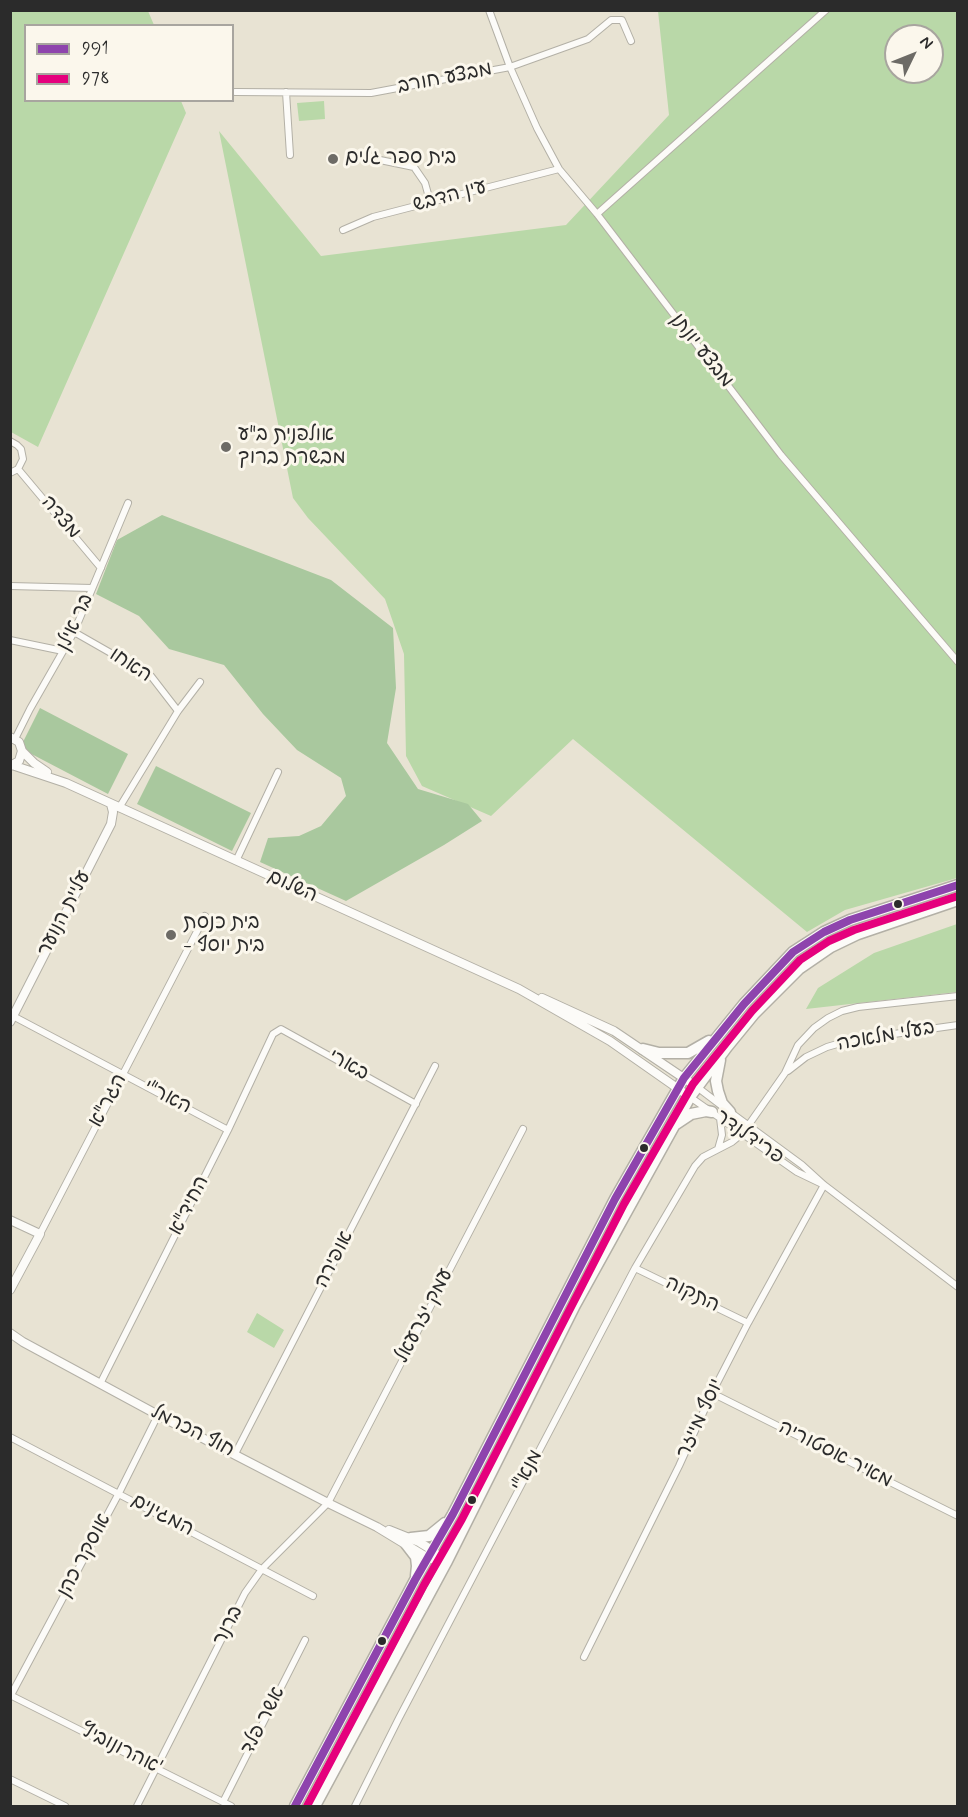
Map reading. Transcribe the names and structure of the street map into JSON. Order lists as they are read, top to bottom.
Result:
{
  "streets": {
    "street": [
      "מבצע חורב",
      "עין הדבש",
      "מבצע יונתן",
      "מצדה",
      "בר אילן",
      "האחו",
      "השלום",
      "עליית הנוער",
      "בעלי מלאכה",
      "בארי",
      "האר\"י",
      "הגר\"א",
      "פרידלנדר",
      "החיד\"א",
      "אופירה",
      "התקוה",
      "עמק יזרעאל",
      "יוסף מייזר",
      "חוף הכרמל",
      "מאיר אסטוריה",
      "מנא\"י",
      "המגינים",
      "אוסקר כהן",
      "ברנר",
      "אשר פלד",
      "אהרונוביץ'"
    ]
  },
  "crossings": [
    ["מבצע חורב", "מבצע יונתן"],
    ["עין הדבש", "מבצע יונתן"],
    ["מצדה", "בר אילן"],
    ["בר אילן", "האחו"],
    ["השלום", "עליית הנוער"],
    ["השלום", "פרידלנדר"],
    ["עליית הנוער", "האר\"י"],
    ["בעלי מלאכה", "פרידלנדר"],
    ["בעלי מלאכה", "מנא\"י"],
    ["בארי", "החיד\"א"],
    ["בארי", "אופירה"],
    ["האר\"י", "הגר\"א"],
    ["האר\"י", "החיד\"א"],
    ["פרידלנדר", "יוסף מייזר"],
    ["פרידלנדר", "מנא\"י"],
    ["החיד\"א", "חוף הכרמל"],
    ["אופירה", "חוף הכרמל"],
    ["התקוה", "יוסף מייזר"],
    ["התקוה", "מנא\"י"],
    ["עמק יזרעאל", "חוף הכרמל"],
    ["עמק יזרעאל", "ברנר"],
    ["יוסף מייזר", "מאיר אסטוריה"],
    ["חוף הכרמל", "אוסקר כהן"],
    ["חוף הכרמל", "ברנר"],
    ["המגינים", "אוסקר כהן"],
    ["המגינים", "ברנר"],
    ["אוסקר כהן", "אהרונוביץ'"],
    ["ברנר", "אהרונוביץ'"],
    ["אשר פלד", "אהרונוביץ'"]
  ],
  "places": ["בית ספר גלים", "אולפנית ב\"ע מבשרת ברוך", "בית כנסת - בית יוסף"],
  "lines": ["transit line 991", "transit line 978"],
  "legend": ["991", "978"],
  "north": "top right"
}
